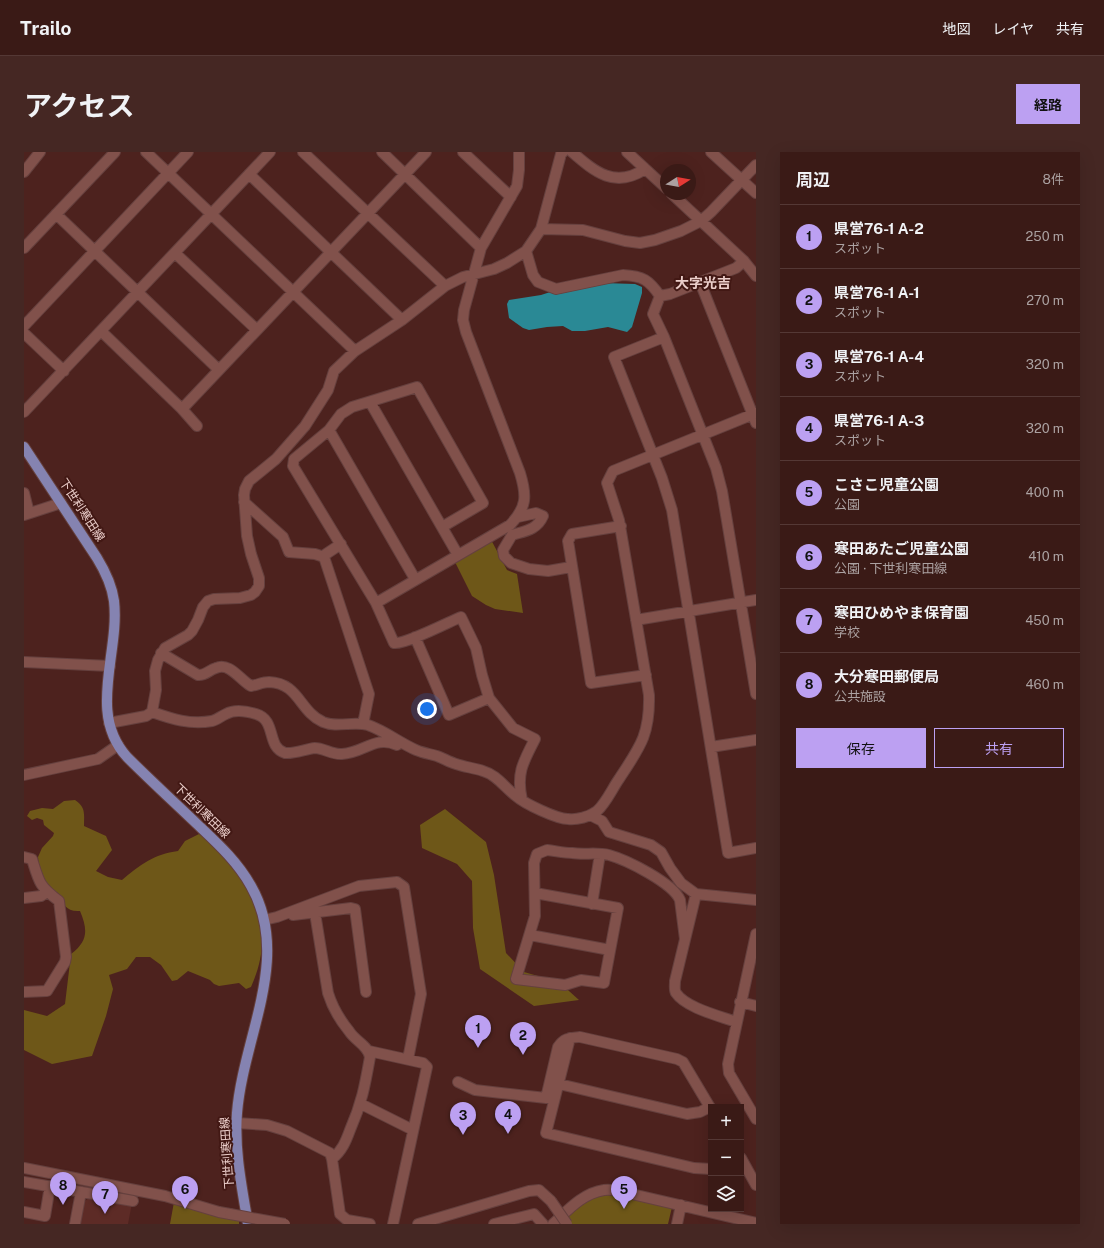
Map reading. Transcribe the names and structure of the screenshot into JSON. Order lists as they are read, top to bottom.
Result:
{
  "streets": {
    "main road": ["下世利寒田線"]
  },
  "districts": ["大字光吉"],
  "north": "right",
  "page": {
    "header": "Trailo",
    "nav": ["地図", "レイヤ", "共有"],
    "title": "アクセス",
    "buttons": [
      "経路",
      ["保存", "共有"]
    ],
    "heading": ["周辺", "8件"],
    "list": [
      {
        "mark": "1",
        "name": "県営76-1 A-2",
        "note": "スポット",
        "value": "250 m"
      },
      {
        "mark": "2",
        "name": "県営76-1 A-1",
        "note": "スポット",
        "value": "270 m"
      },
      {
        "mark": "3",
        "name": "県営76-1 A-4",
        "note": "スポット",
        "value": "320 m"
      },
      {
        "mark": "4",
        "name": "県営76-1 A-3",
        "note": "スポット",
        "value": "320 m"
      },
      {
        "mark": "5",
        "name": "こさこ児童公園",
        "note": "公園",
        "value": "400 m"
      },
      {
        "mark": "6",
        "name": "寒田あたご児童公園",
        "note": "公園 · 下世利寒田線",
        "value": "410 m"
      },
      {
        "mark": "7",
        "name": "寒田ひめやま保育園",
        "note": "学校",
        "value": "450 m"
      },
      {
        "mark": "8",
        "name": "大分寒田郵便局",
        "note": "公共施設",
        "value": "460 m"
      }
    ],
    "pins": [
      "1",
      "2",
      "4",
      "3",
      "8",
      "5",
      "6",
      "7"
    ],
    "map_buttons": ["+", "−"]
  }
}
